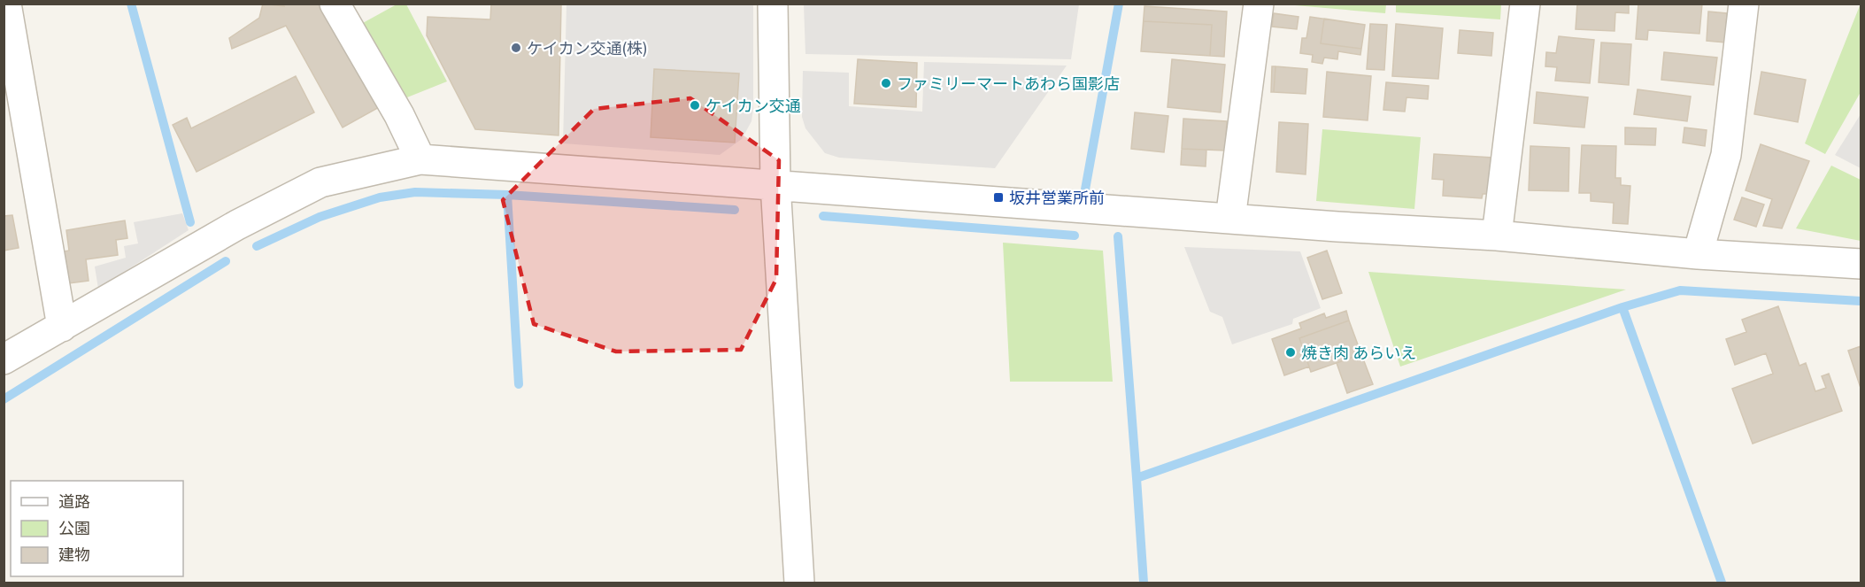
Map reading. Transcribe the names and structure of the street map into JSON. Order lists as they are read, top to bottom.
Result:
{
  "places": {
    "other": [
      "ケイカン交通(株)",
      "ファミリーマートあわら国影店",
      "ケイカン交通",
      "焼き肉 あらいえ"
    ],
    "transit": ["坂井営業所前"]
  },
  "legend": ["道路", "公園", "建物"]
}
